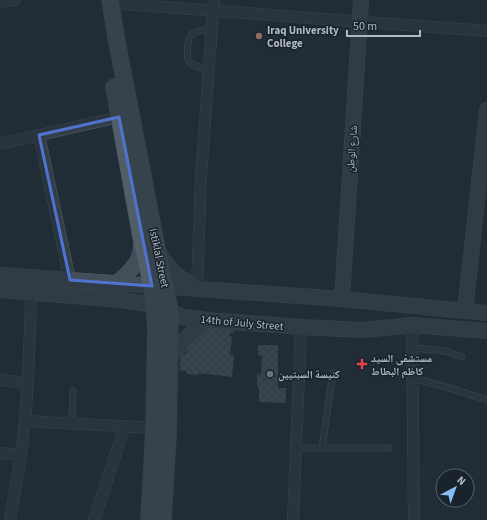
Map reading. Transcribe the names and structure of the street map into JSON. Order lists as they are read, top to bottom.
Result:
{
  "streets": {
    "main road": ["شارع الوطن", "Istiklal Street", "14th of July Street"]
  },
  "crossings": [
    ["Istiklal Street", "14th of July Street"]
  ],
  "places": {
    "other": ["Iraq University College", "كنيسة السبتيين"],
    "health": ["مستشفى السيد كاظم البطاط"]
  },
  "scale_bar": "50 m",
  "north": "top right"
}
